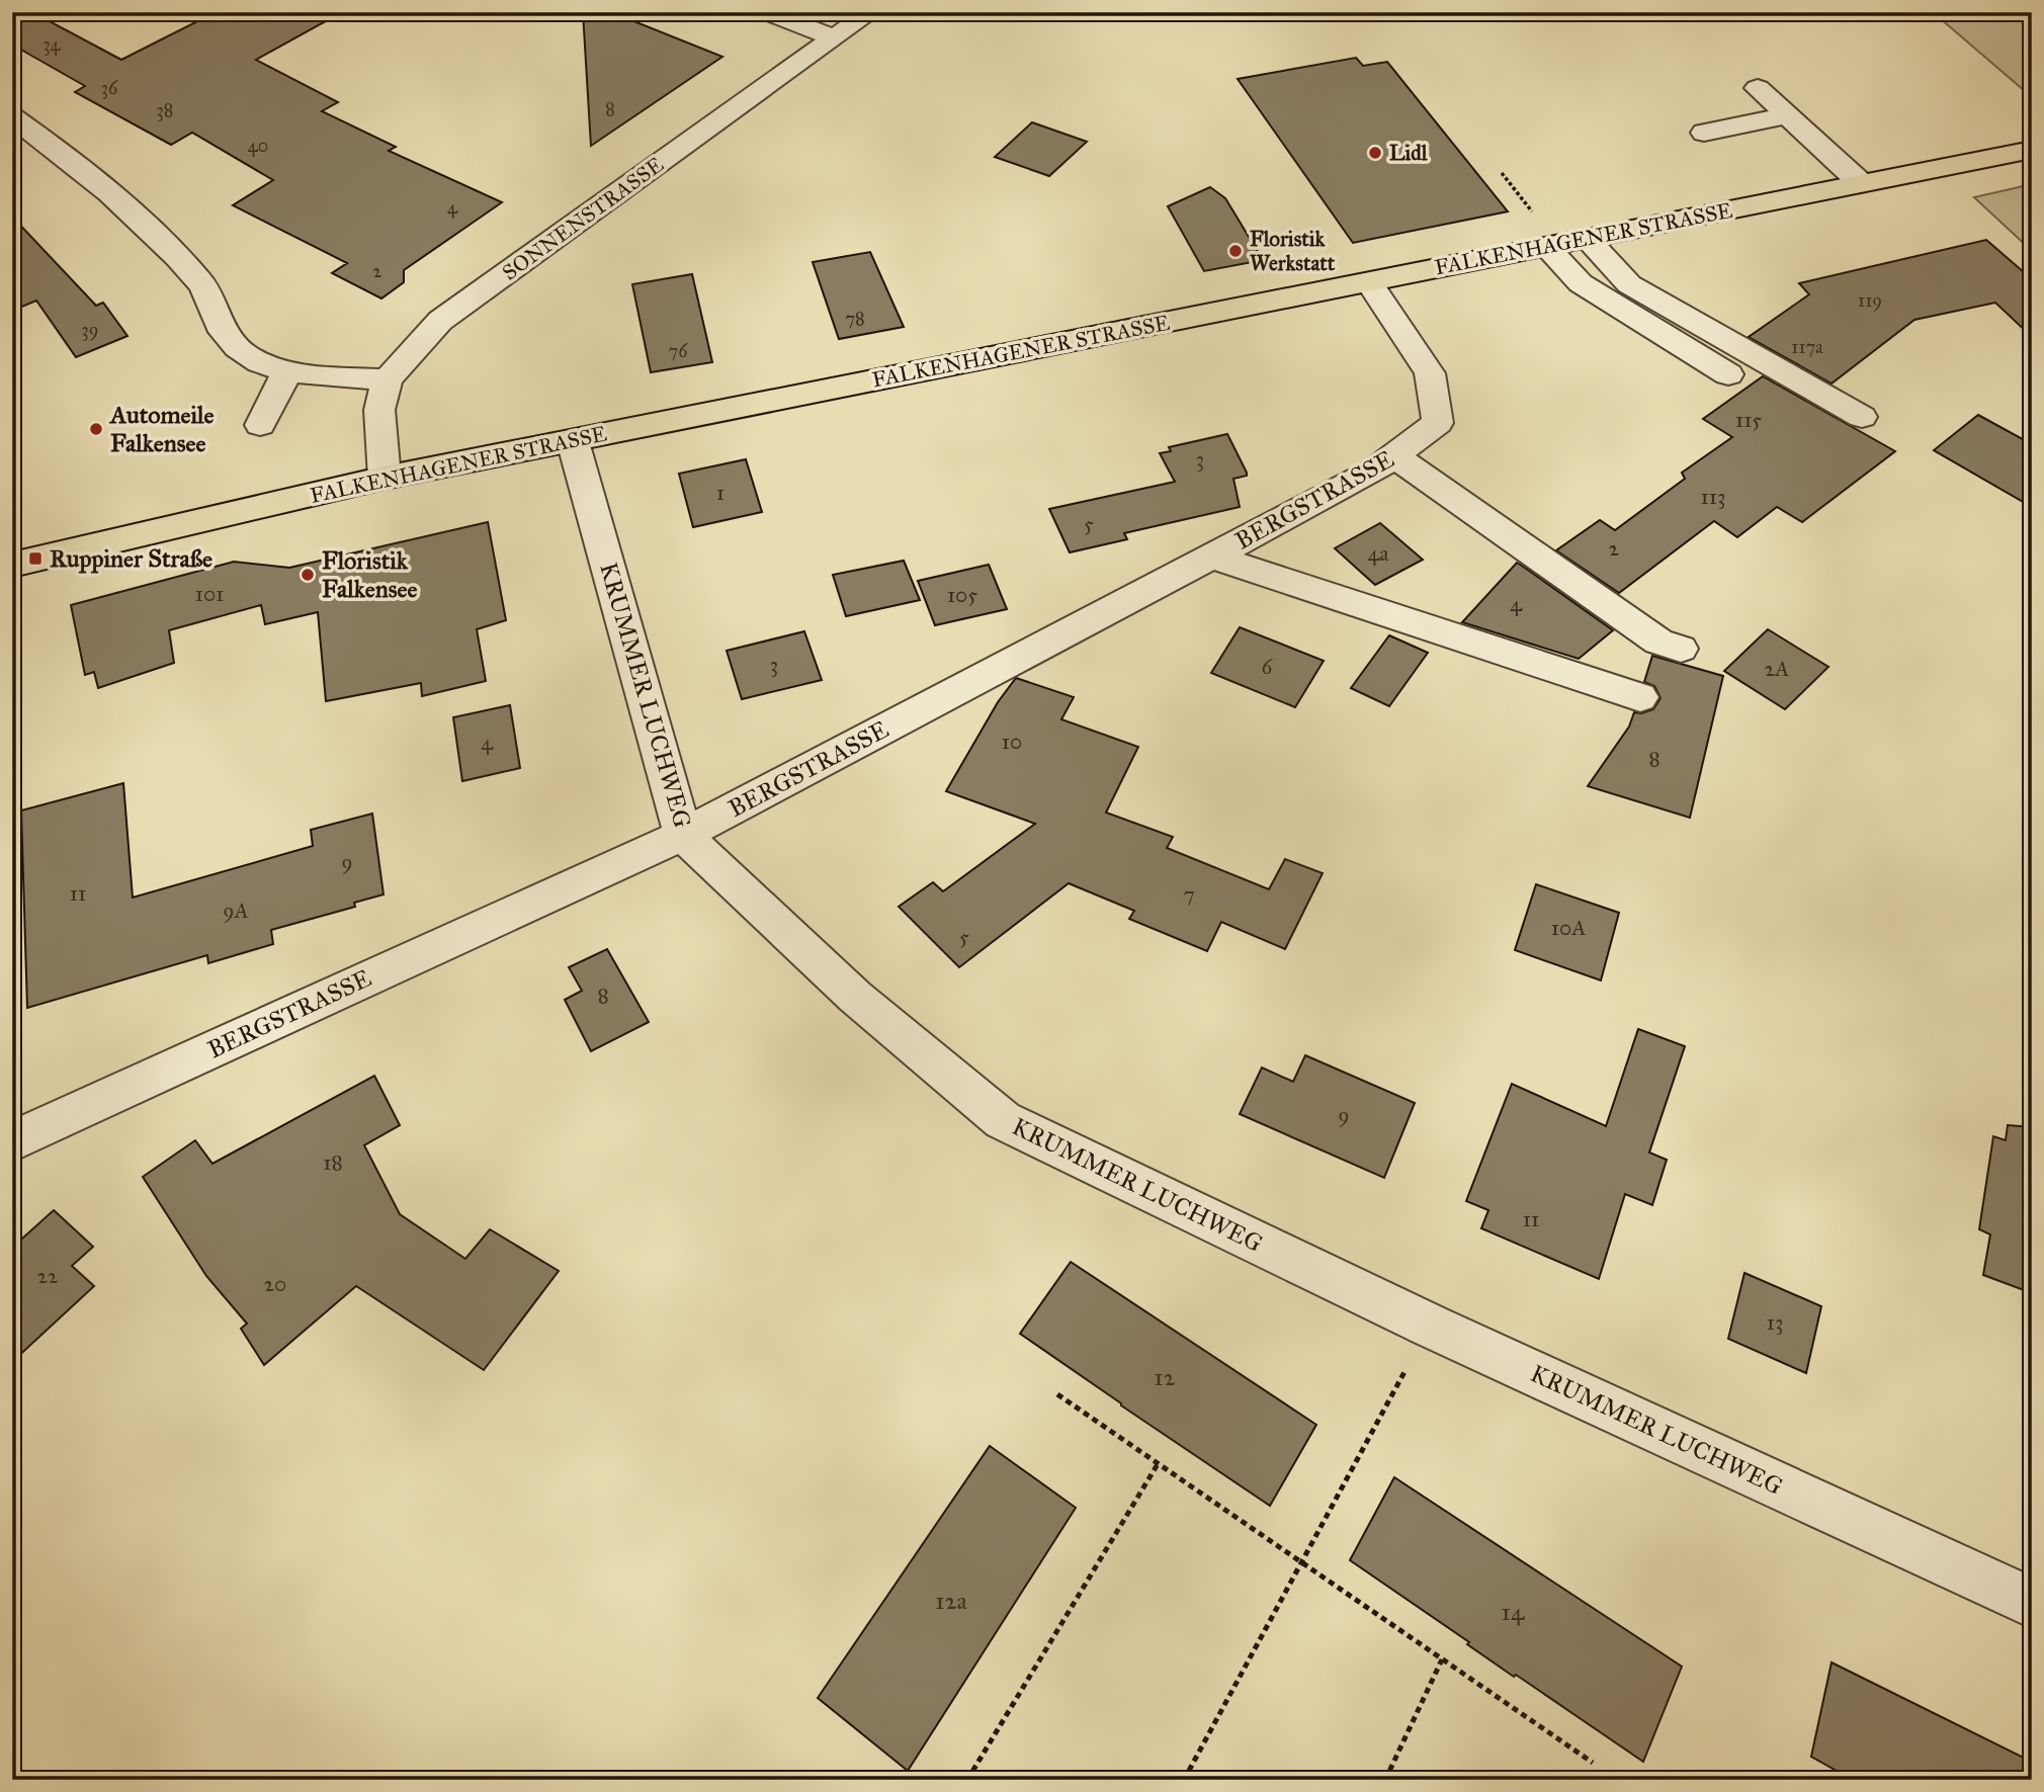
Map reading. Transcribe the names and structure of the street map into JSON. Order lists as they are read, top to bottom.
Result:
{
  "streets": {
    "main road": ["FALKENHAGENER STRASSE"],
    "street": ["SONNENSTRASSE", "BERGSTRASSE", "KRUMMER LUCHWEG"]
  },
  "crossings": [
    ["SONNENSTRASSE", "FALKENHAGENER STRASSE"],
    ["FALKENHAGENER STRASSE", "BERGSTRASSE"],
    ["FALKENHAGENER STRASSE", "KRUMMER LUCHWEG"],
    ["BERGSTRASSE", "KRUMMER LUCHWEG"]
  ],
  "places": {
    "other": [
      "Lidl",
      "Floristik Werkstatt",
      "Automeile Falkensee",
      "Floristik Falkensee"
    ],
    "transit": ["Ruppiner Straße"]
  },
  "house_numbers": [
    "34",
    "36",
    "8",
    "38",
    "40",
    "4",
    "2",
    "119",
    "78",
    "39",
    "117a",
    "76",
    "115",
    "3",
    "1",
    "113",
    "5",
    "2",
    "4a",
    "101",
    "105",
    "4",
    "3",
    "6",
    "2A",
    "10",
    "4",
    "8",
    "9",
    "11",
    "7",
    "9A",
    "10A",
    "5",
    "8",
    "9",
    "18",
    "11",
    "22",
    "20",
    "13",
    "12",
    "12a",
    "14"
  ]
}
